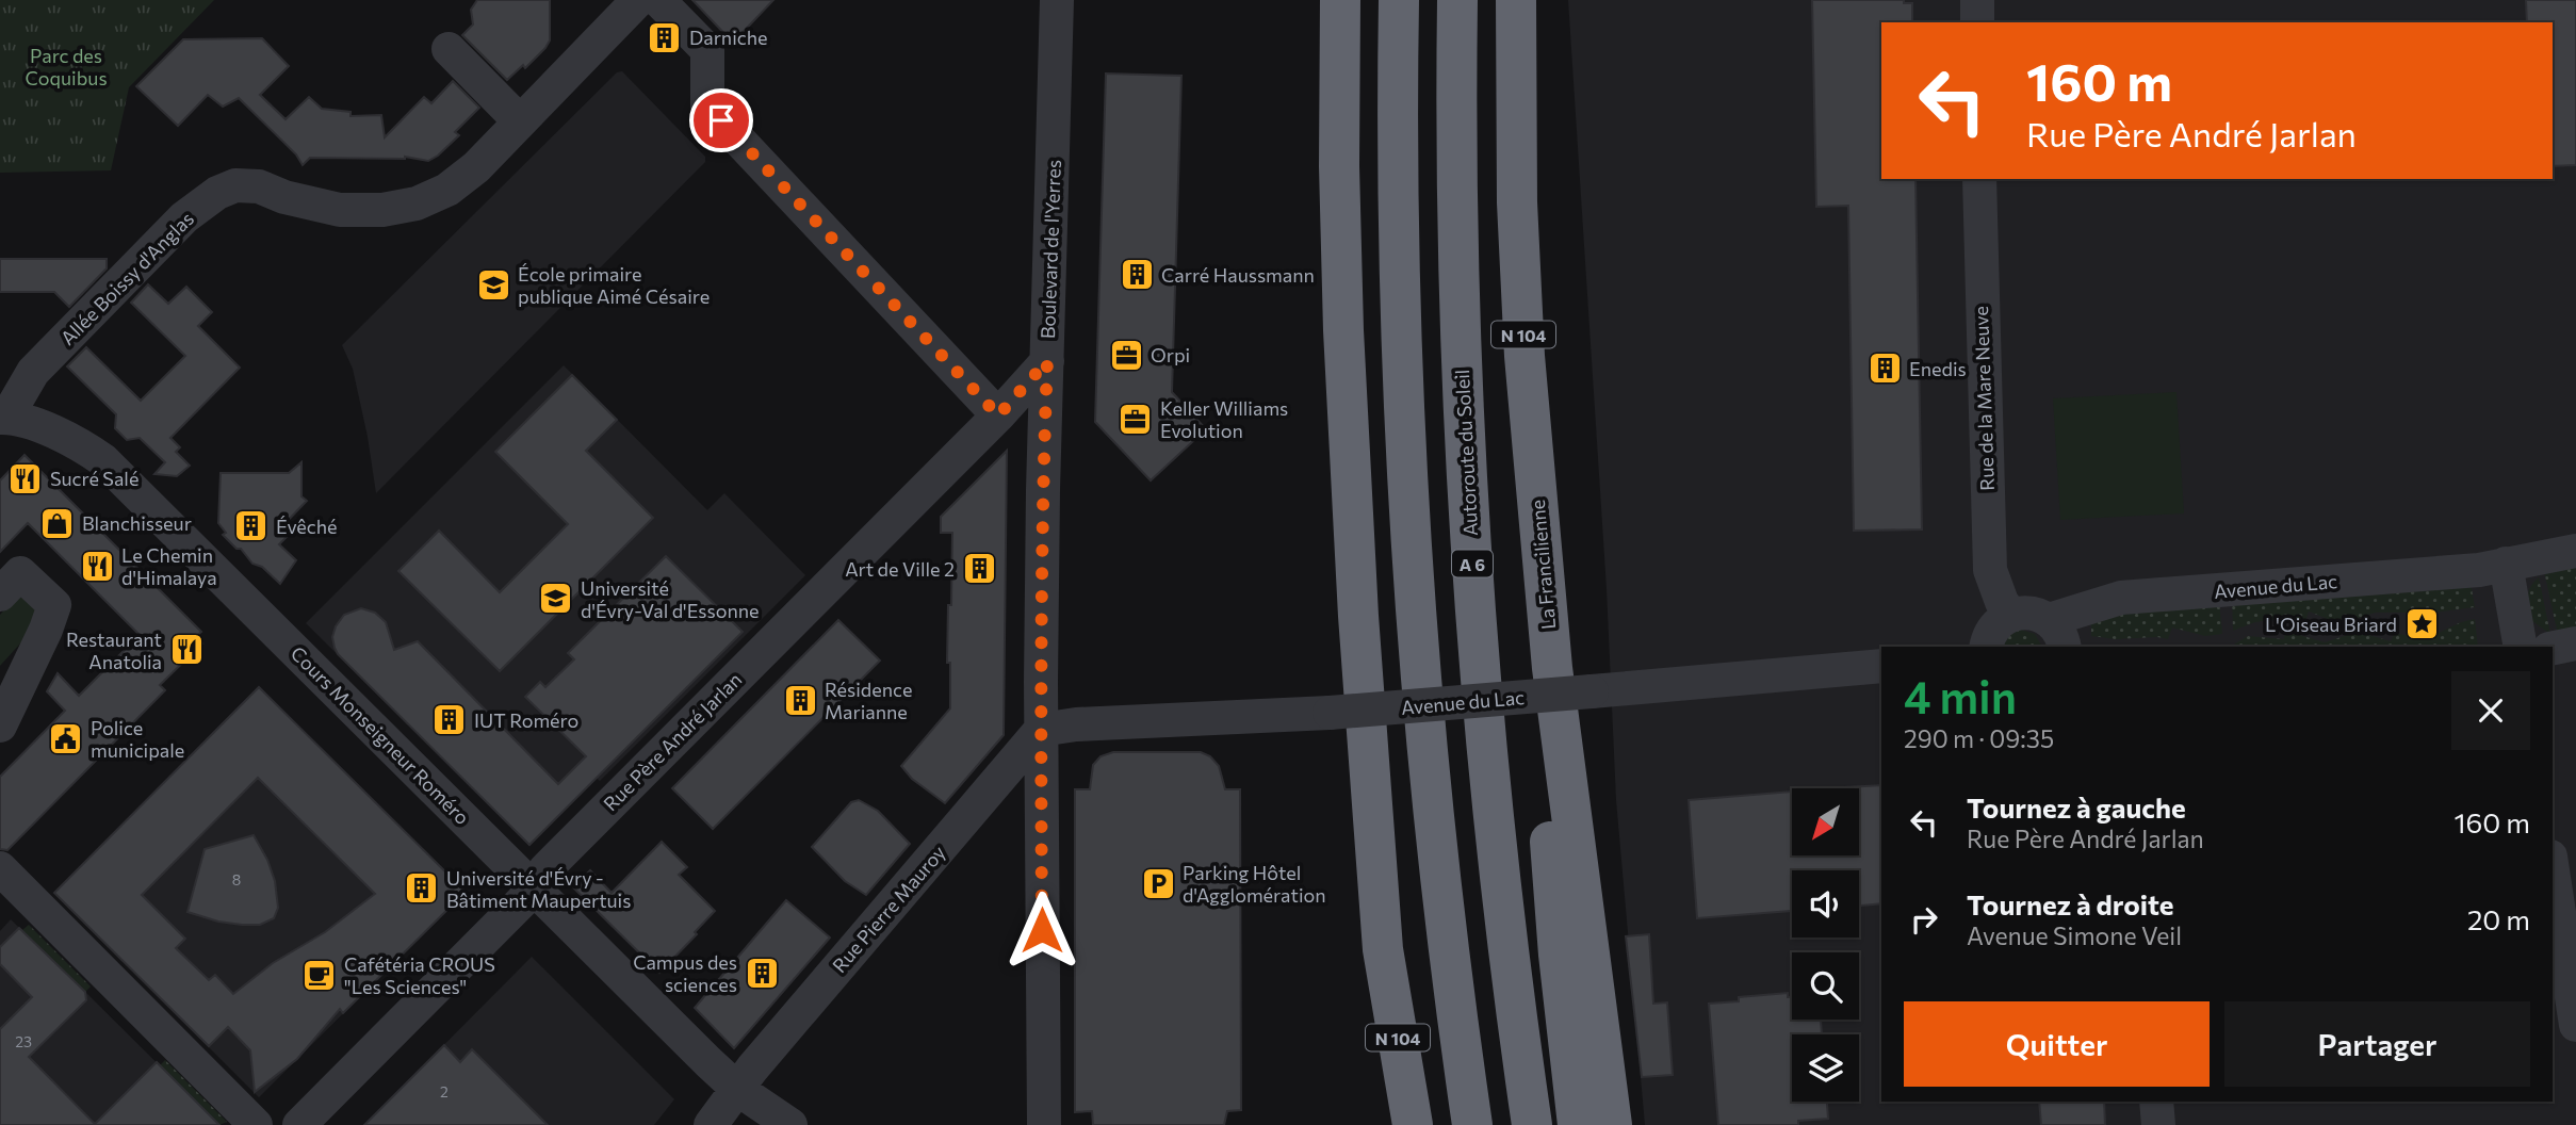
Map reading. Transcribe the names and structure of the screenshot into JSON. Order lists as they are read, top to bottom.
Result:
{
  "streets": {
    "highway": [
      "N 104",
      "Autoroute du Soleil",
      "A 6",
      "La Francilienne"
    ],
    "street": [
      "Boulevard de l'Yerres",
      "Allée Boissy d'Anglas",
      "Rue de la Mare Neuve",
      "Avenue du Lac",
      "Cours Monseigneur Roméro",
      "Rue Père André Jarlan",
      "Rue Pierre Mauroy"
    ]
  },
  "crossings": [
    ["Boulevard de l'Yerres", "Avenue du Lac"],
    ["Boulevard de l'Yerres", "Rue Père André Jarlan"],
    ["Boulevard de l'Yerres", "Rue Pierre Mauroy"],
    ["Allée Boissy d'Anglas", "Cours Monseigneur Roméro"],
    ["Avenue du Lac", "Rue Pierre Mauroy"],
    ["Cours Monseigneur Roméro", "Rue Père André Jarlan"],
    ["Cours Monseigneur Roméro", "Rue Pierre Mauroy"]
  ],
  "parks": ["Parc des Coquibus"],
  "places": {
    "building": [
      "Darniche",
      "Carré Haussmann",
      "Enedis",
      "Évêché",
      "Art de Ville 2",
      "Résidence Marianne",
      "IUT Roméro",
      "Université d'Évry - Bâtiment Maupertuis",
      "Campus des sciences"
    ],
    "school or university": ["École primaire publique Aimé Césaire", "Université d'Évry-Val d'Essonne"],
    "office": ["Orpi", "Keller Williams Evolution"],
    "restaurant": ["Sucré Salé", "Le Chemin d'Himalaya", "Restaurant Anatolia"],
    "shop": ["Blanchisseur"],
    "place": ["L'Oiseau Briard"],
    "public building": ["Police municipale"],
    "parking": ["Parking Hôtel d'Agglomération"],
    "cafe": ["Cafétéria CROUS \"Les Sciences\""]
  },
  "house_numbers": ["8", "23", "2"],
  "north": "bottom left",
  "page": {
    "turn": ["160 m", "Rue Père André Jarlan"],
    "heading": ["4 min", "290 m · 09:35"],
    "list": [
      {
        "name": "Tournez à gauche",
        "note": "Rue Père André Jarlan",
        "value": "160 m"
      },
      {
        "name": "Tournez à droite",
        "note": "Avenue Simone Veil",
        "value": "20 m"
      }
    ],
    "buttons": ["Quitter", "Partager"]
  }
}
